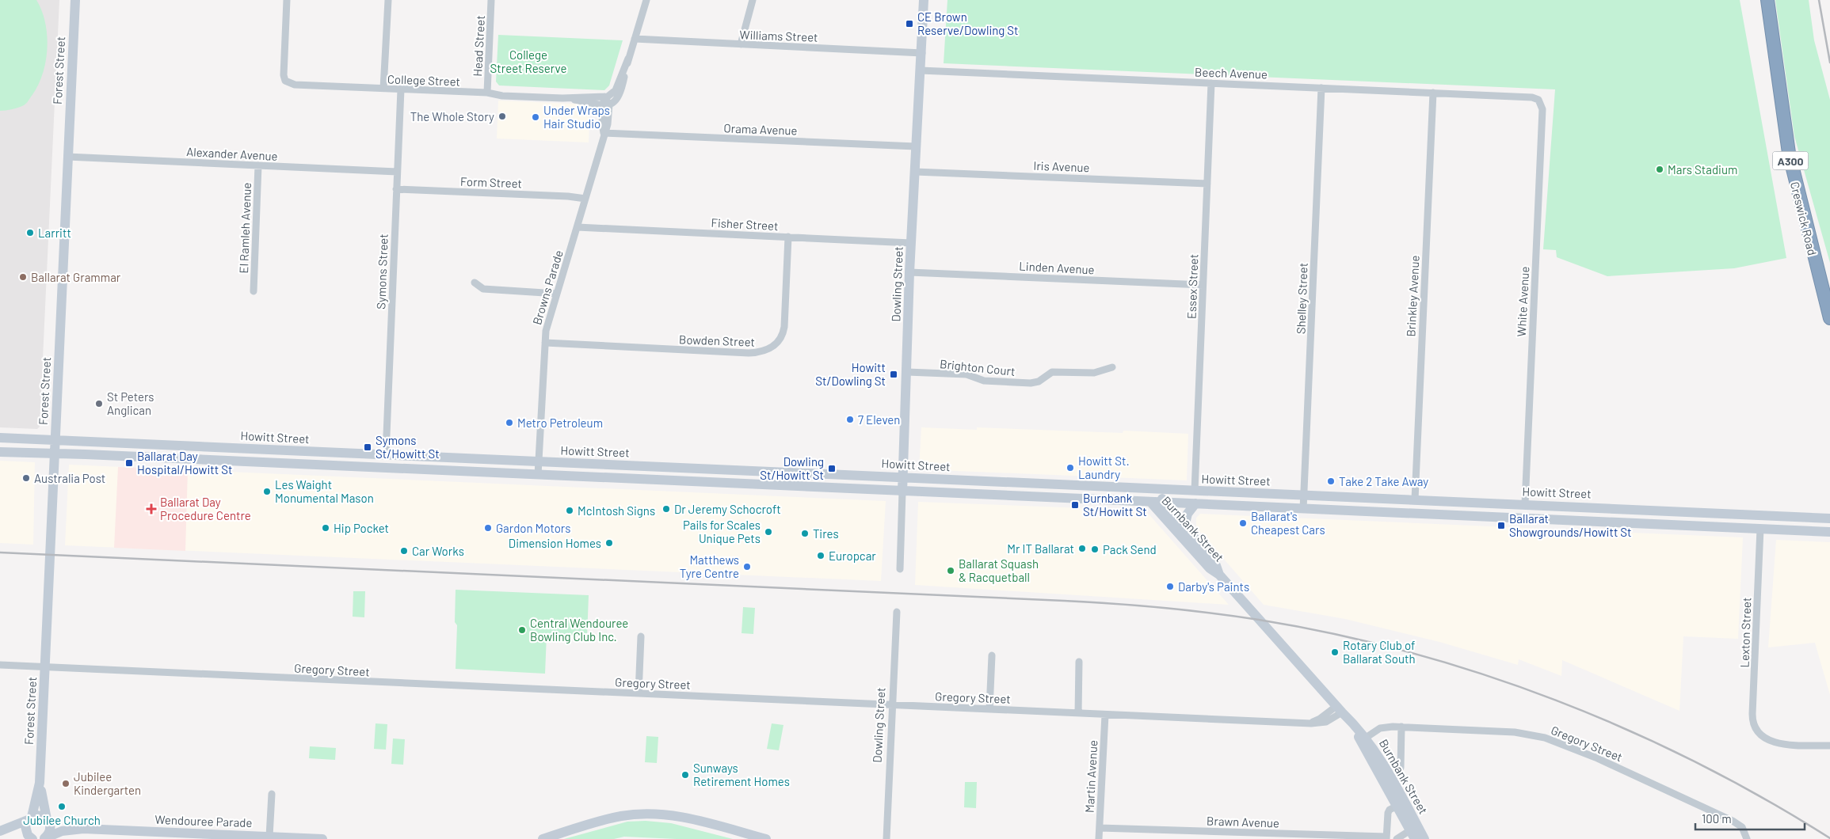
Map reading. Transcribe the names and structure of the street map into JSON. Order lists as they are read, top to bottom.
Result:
{
  "streets": {
    "highway": ["A300", "Creswick Road"],
    "main road": [
      "Forest Street",
      "Dowling Street",
      "Howitt Street",
      "Burnbank Street",
      "Wendouree Parade"
    ],
    "street": [
      "Williams Street",
      "Head Street",
      "Beech Avenue",
      "College Street",
      "Orama Avenue",
      "Alexander Avenue",
      "Iris Avenue",
      "Form Street",
      "Fisher Street",
      "El Ramleh Avenue",
      "Linden Avenue",
      "Symons Street",
      "Essex Street",
      "Browns Parade",
      "Brinkley Avenue",
      "Shelley Street",
      "White Avenue",
      "Bowden Street",
      "Brighton Court",
      "Lexton Street",
      "Gregory Street",
      "Martin Avenue",
      "Brawn Avenue"
    ]
  },
  "crossings": [
    ["Williams Street", "Dowling Street"],
    ["Head Street", "College Street"],
    ["Forest Street", "Alexander Avenue"],
    ["Forest Street", "Howitt Street"],
    ["Forest Street", "Gregory Street"],
    ["Forest Street", "Wendouree Parade"],
    ["Beech Avenue", "Dowling Street"],
    ["Beech Avenue", "Essex Street"],
    ["Beech Avenue", "Brinkley Avenue"],
    ["Beech Avenue", "Shelley Street"],
    ["Beech Avenue", "White Avenue"],
    ["College Street", "Symons Street"],
    ["College Street", "Browns Parade"],
    ["Orama Avenue", "Dowling Street"],
    ["Orama Avenue", "Browns Parade"],
    ["Alexander Avenue", "El Ramleh Avenue"],
    ["Alexander Avenue", "Symons Street"],
    ["Iris Avenue", "Dowling Street"],
    ["Iris Avenue", "Essex Street"],
    ["Form Street", "Symons Street"],
    ["Form Street", "Browns Parade"],
    ["Fisher Street", "Dowling Street"],
    ["Fisher Street", "Browns Parade"],
    ["Fisher Street", "Bowden Street"],
    ["Linden Avenue", "Dowling Street"],
    ["Linden Avenue", "Essex Street"],
    ["Symons Street", "Howitt Street"],
    ["Dowling Street", "Brighton Court"],
    ["Dowling Street", "Howitt Street"],
    ["Dowling Street", "Gregory Street"],
    ["Essex Street", "Howitt Street"],
    ["Browns Parade", "Bowden Street"],
    ["Browns Parade", "Howitt Street"],
    ["Brinkley Avenue", "Howitt Street"],
    ["Shelley Street", "Howitt Street"],
    ["White Avenue", "Howitt Street"],
    ["Howitt Street", "Burnbank Street"],
    ["Burnbank Street", "Gregory Street"],
    ["Gregory Street", "Martin Avenue"],
    ["Martin Avenue", "Brawn Avenue"]
  ],
  "parks": ["College Street Reserve"],
  "places": {
    "transit": [
      "CE Brown Reserve/Dowling St",
      "Howitt St/Dowling St",
      "Symons St/Howitt St",
      "Ballarat Day Hospital/Howitt St",
      "Dowling St/Howitt St",
      "Burnbank St/Howitt St",
      "Ballarat Showgrounds/Howitt St"
    ],
    "other": [
      "The Whole Story",
      "Under Wraps Hair Studio",
      "Mars Stadium",
      "Larritt",
      "Ballarat Grammar",
      "St Peters Anglican",
      "7 Eleven",
      "Metro Petroleum",
      "Howitt St. Laundry",
      "Australia Post",
      "Take 2 Take Away",
      "Les Waight Monumental Mason",
      "Dr Jeremy Schocroft",
      "McIntosh Signs",
      "Ballarat's Cheapest Cars",
      "Hip Pocket",
      "Gardon Motors",
      "Pails for Scales Unique Pets",
      "Tires",
      "Dimension Homes",
      "Mr IT Ballarat",
      "Pack Send",
      "Car Works",
      "Europcar",
      "Matthews Tyre Centre",
      "Ballarat Squash & Racquetball",
      "Darby's Paints",
      "Central Wendouree Bowling Club Inc.",
      "Rotary Club of Ballarat South",
      "Sunways Retirement Homes",
      "Jubilee Kindergarten",
      "Jubilee Church"
    ],
    "health": ["Ballarat Day Procedure Centre"]
  },
  "scale_bar": "100 m"
}
